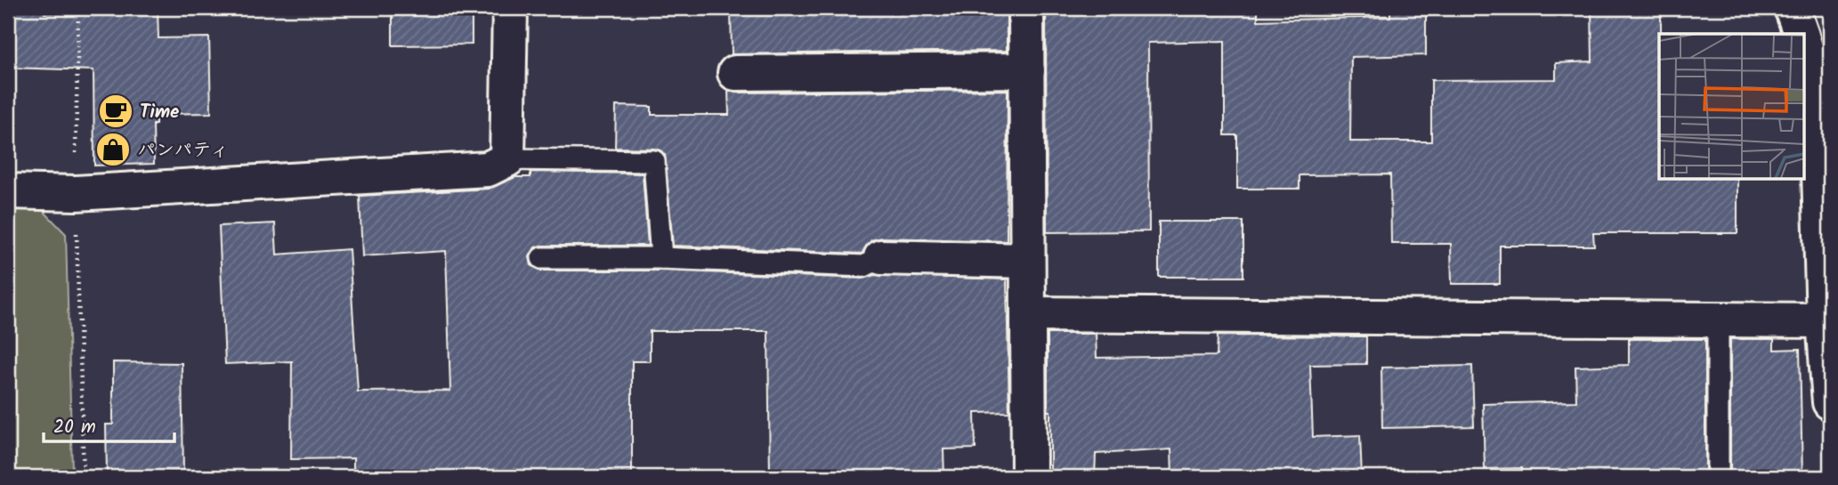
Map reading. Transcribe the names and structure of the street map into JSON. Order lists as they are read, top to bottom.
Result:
{
  "places": {
    "cafe": ["Time"],
    "shop": ["パンパティ"]
  },
  "scale_bar": "20 m"
}
